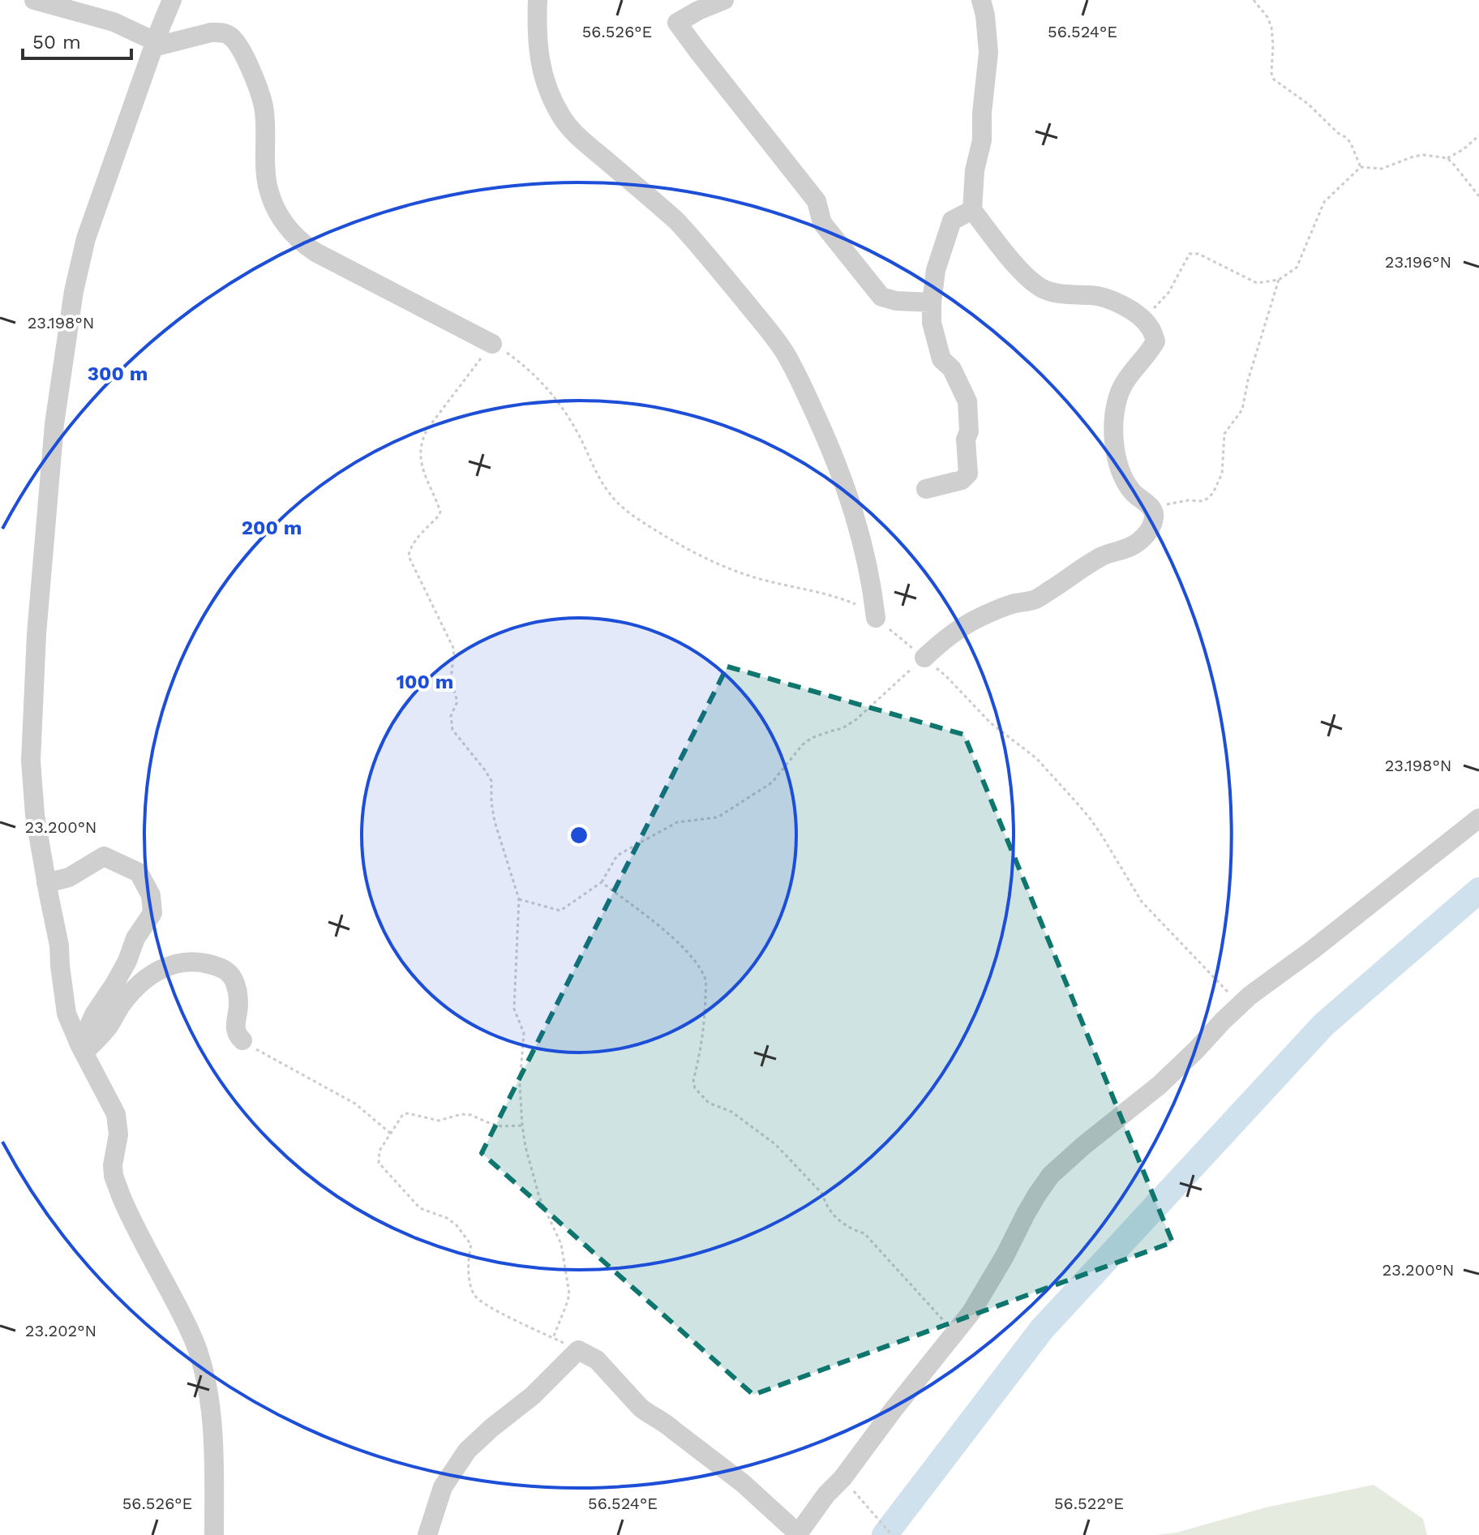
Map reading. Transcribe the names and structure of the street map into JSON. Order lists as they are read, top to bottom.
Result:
{
  "scale_bar": "50 m",
  "coordinates": [
    "56.526°E",
    "56.524°E",
    "23.196°N",
    "23.198°N",
    "23.200°N",
    "23.202°N",
    "56.522°E"
  ],
  "rings": ["300 m", "200 m", "100 m"]
}
